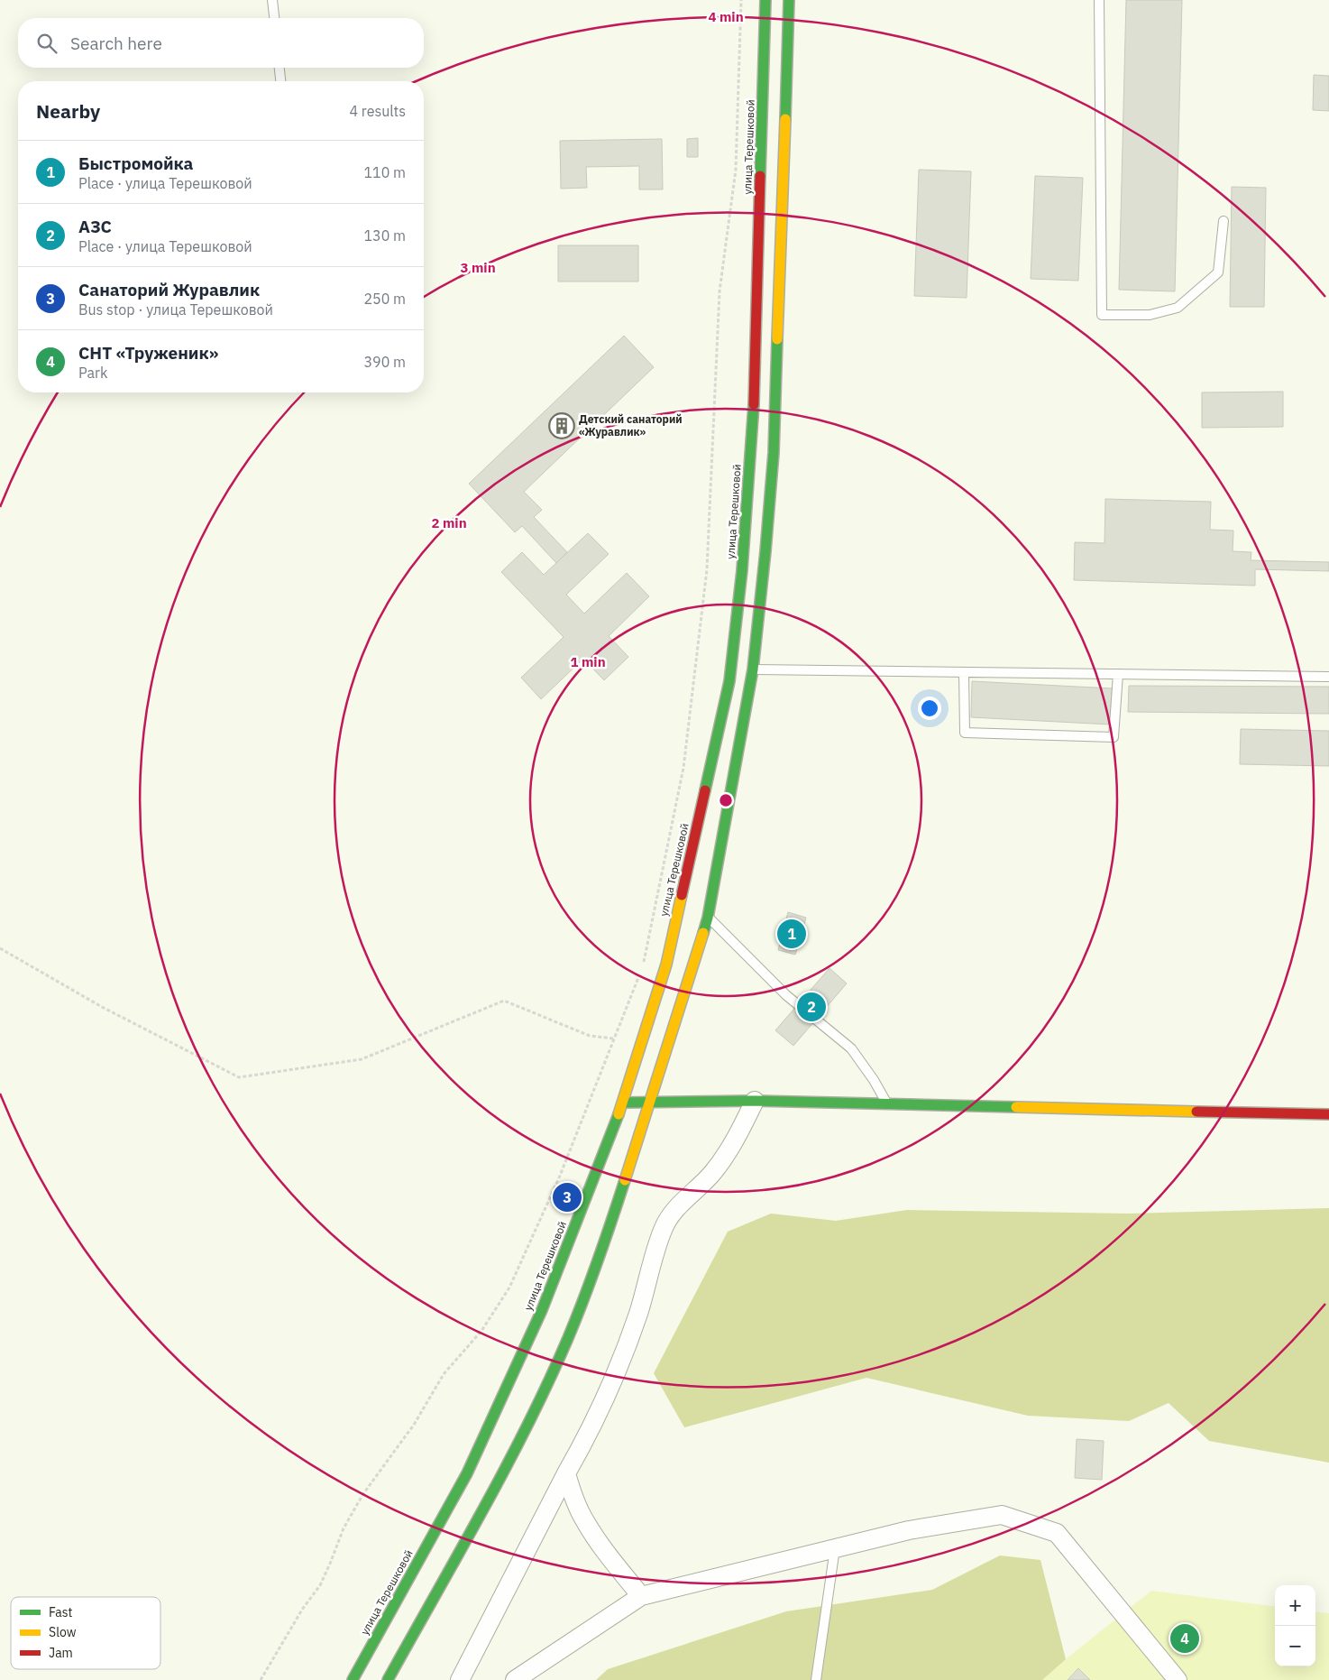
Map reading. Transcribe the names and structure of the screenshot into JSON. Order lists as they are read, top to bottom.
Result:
{
  "streets": {
    "main road": ["улица Терешковой"]
  },
  "places": {
    "building": ["Детский санаторий «Журавлик»"]
  },
  "legend": ["Fast", "Slow", "Jam"],
  "page": {
    "search": "Search here",
    "heading": ["Nearby", "4 results"],
    "list": [
      {
        "mark": "1",
        "name": "Быстромойка",
        "note": "Place · улица Терешковой",
        "value": "110 m"
      },
      {
        "mark": "2",
        "name": "АЗС",
        "note": "Place · улица Терешковой",
        "value": "130 m"
      },
      {
        "mark": "3",
        "name": "Санаторий Журавлик",
        "note": "Bus stop · улица Терешковой",
        "value": "250 m"
      },
      {
        "mark": "4",
        "name": "СНТ «Труженик»",
        "note": "Park",
        "value": "390 m"
      }
    ],
    "pins": [
      "1",
      "2",
      "3",
      "4"
    ],
    "map_buttons": ["+", "−"]
  },
  "rings": [
    "4 min",
    "3 min",
    "2 min",
    "1 min"
  ]
}
